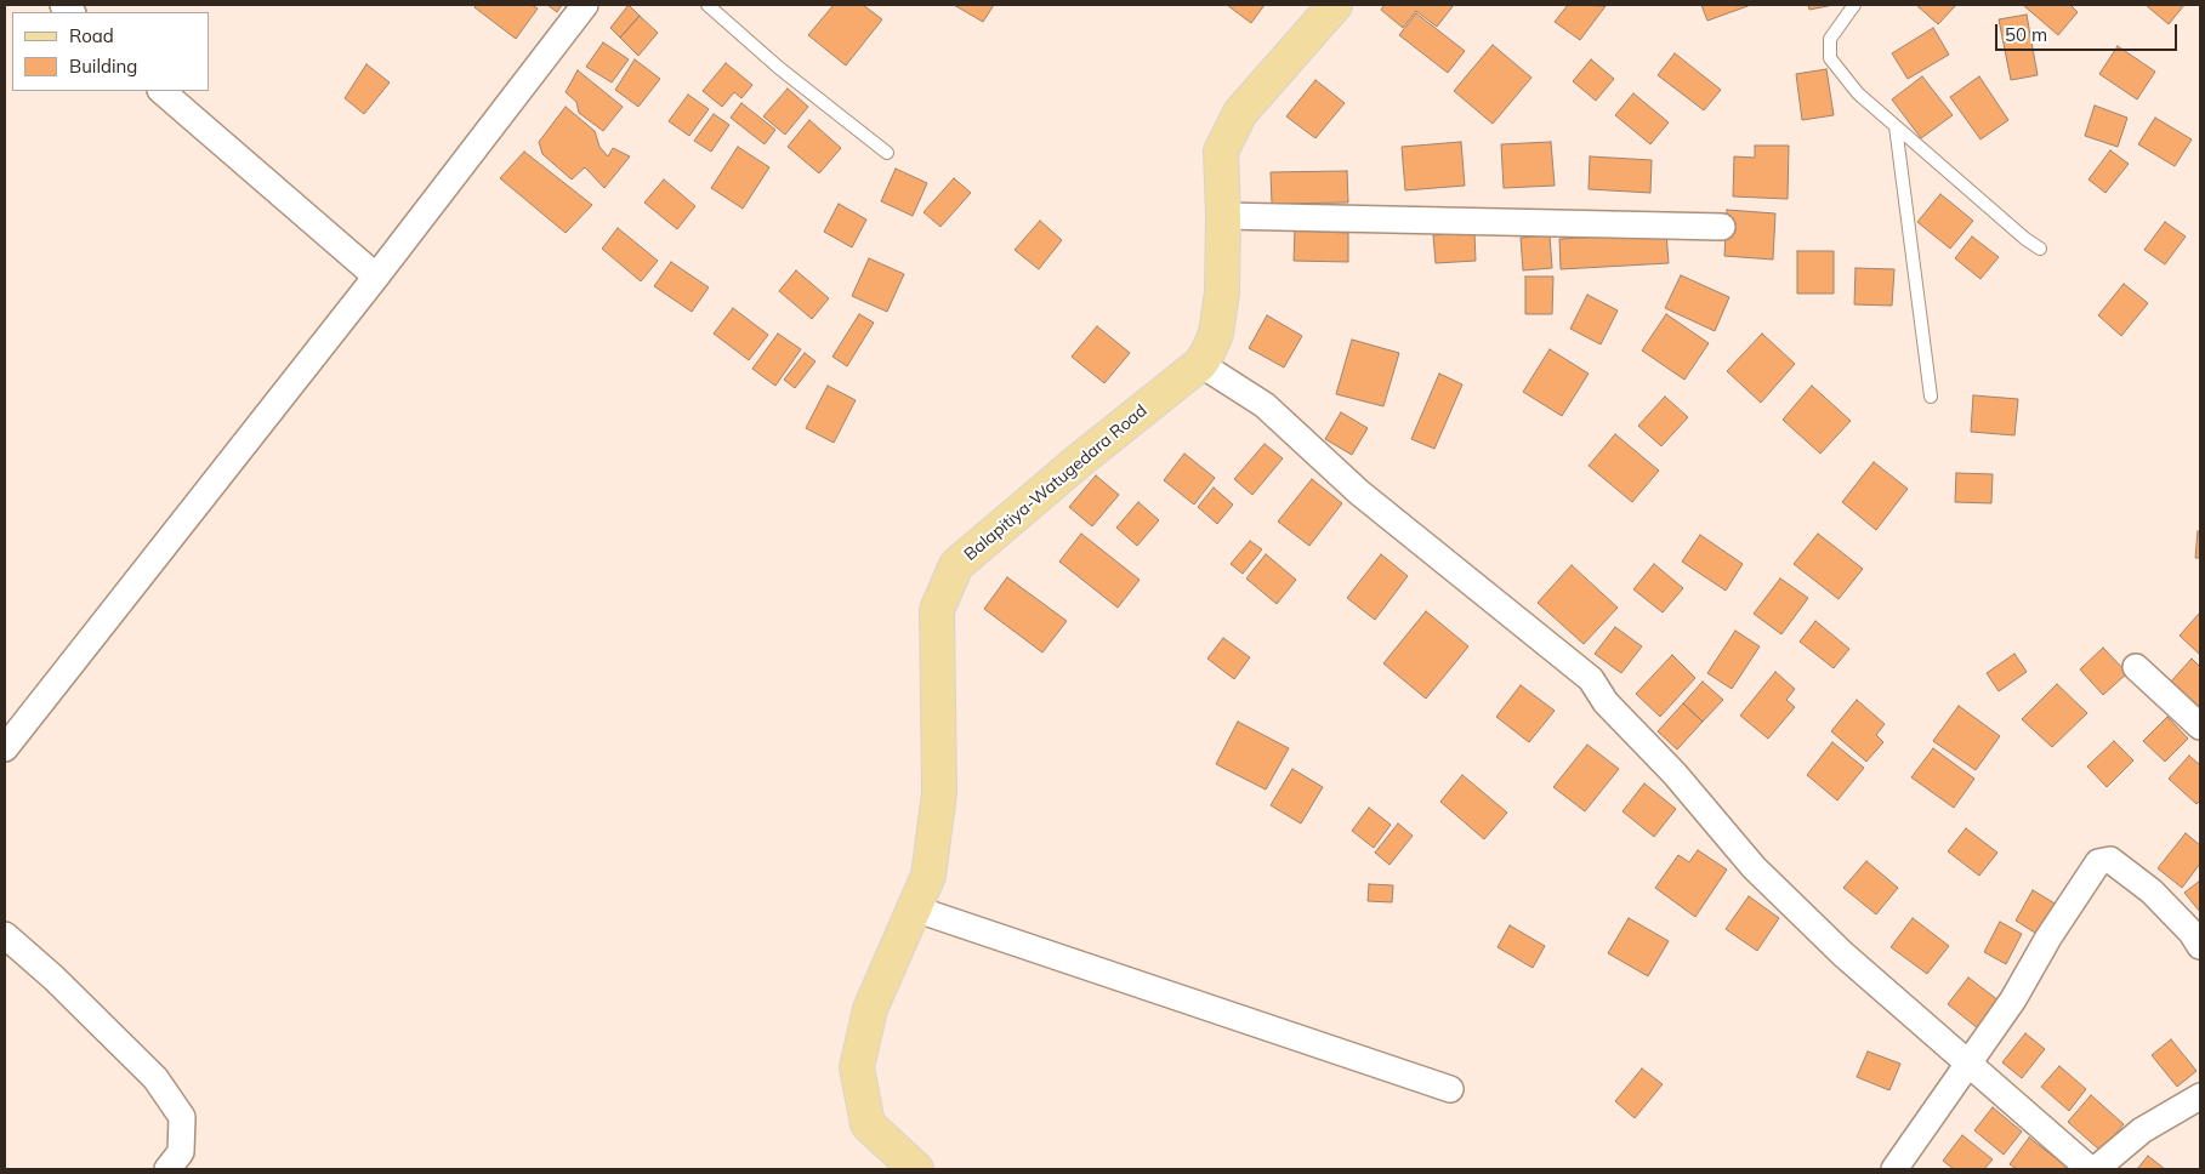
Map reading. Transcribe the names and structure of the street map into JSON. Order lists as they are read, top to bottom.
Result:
{
  "streets": {
    "main road": ["Balapitiya-Watugedara Road"]
  },
  "legend": ["Road", "Building"],
  "scale_bar": "50 m"
}
